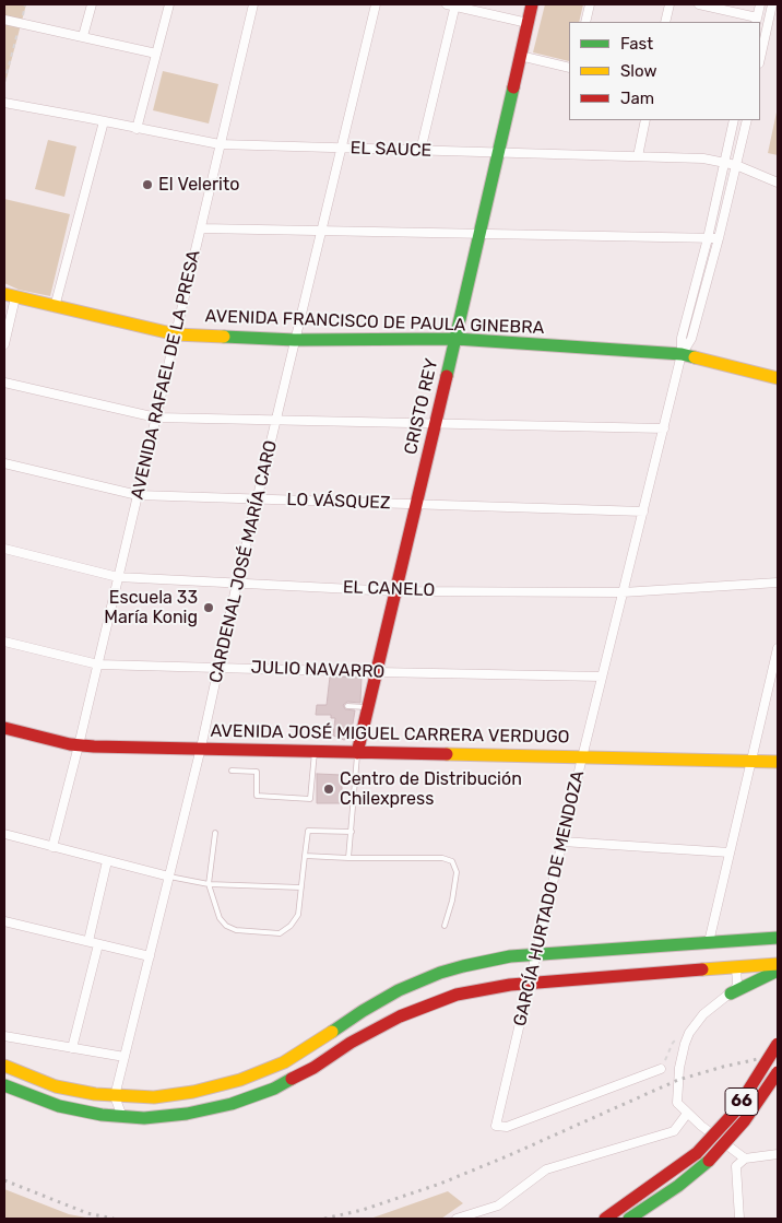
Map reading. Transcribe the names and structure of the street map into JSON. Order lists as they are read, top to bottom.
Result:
{
  "streets": {
    "main road": [
      "AVENIDA FRANCISCO DE PAULA GINEBRA",
      "CRISTO REY",
      "AVENIDA JOSÉ MIGUEL CARRERA VERDUGO",
      "66"
    ],
    "street": [
      "EL SAUCE",
      "AVENIDA RAFAEL DE LA PRESA",
      "LO VÁSQUEZ",
      "CARDENAL JOSÉ MARÍA CARO",
      "EL CANELO",
      "JULIO NAVARRO",
      "GARCÍA HURTADO DE MENDOZA"
    ]
  },
  "crossings": [
    ["EL SAUCE", "AVENIDA RAFAEL DE LA PRESA"],
    ["EL SAUCE", "CRISTO REY"],
    ["EL SAUCE", "CARDENAL JOSÉ MARÍA CARO"],
    ["EL SAUCE", "GARCÍA HURTADO DE MENDOZA"],
    ["AVENIDA FRANCISCO DE PAULA GINEBRA", "AVENIDA RAFAEL DE LA PRESA"],
    ["AVENIDA FRANCISCO DE PAULA GINEBRA", "CRISTO REY"],
    ["AVENIDA FRANCISCO DE PAULA GINEBRA", "CARDENAL JOSÉ MARÍA CARO"],
    ["AVENIDA FRANCISCO DE PAULA GINEBRA", "GARCÍA HURTADO DE MENDOZA"],
    ["AVENIDA RAFAEL DE LA PRESA", "LO VÁSQUEZ"],
    ["AVENIDA RAFAEL DE LA PRESA", "EL CANELO"],
    ["AVENIDA RAFAEL DE LA PRESA", "JULIO NAVARRO"],
    ["AVENIDA RAFAEL DE LA PRESA", "AVENIDA JOSÉ MIGUEL CARRERA VERDUGO"],
    ["CRISTO REY", "LO VÁSQUEZ"],
    ["CRISTO REY", "EL CANELO"],
    ["CRISTO REY", "JULIO NAVARRO"],
    ["CRISTO REY", "AVENIDA JOSÉ MIGUEL CARRERA VERDUGO"],
    ["LO VÁSQUEZ", "CARDENAL JOSÉ MARÍA CARO"],
    ["LO VÁSQUEZ", "GARCÍA HURTADO DE MENDOZA"],
    ["CARDENAL JOSÉ MARÍA CARO", "EL CANELO"],
    ["CARDENAL JOSÉ MARÍA CARO", "JULIO NAVARRO"],
    ["CARDENAL JOSÉ MARÍA CARO", "AVENIDA JOSÉ MIGUEL CARRERA VERDUGO"],
    ["EL CANELO", "GARCÍA HURTADO DE MENDOZA"],
    ["JULIO NAVARRO", "GARCÍA HURTADO DE MENDOZA"],
    ["AVENIDA JOSÉ MIGUEL CARRERA VERDUGO", "GARCÍA HURTADO DE MENDOZA"]
  ],
  "places": ["El Velerito", "Escuela 33 María Konig", "Centro de Distribución Chilexpress"],
  "legend": ["Fast", "Slow", "Jam"]
}
